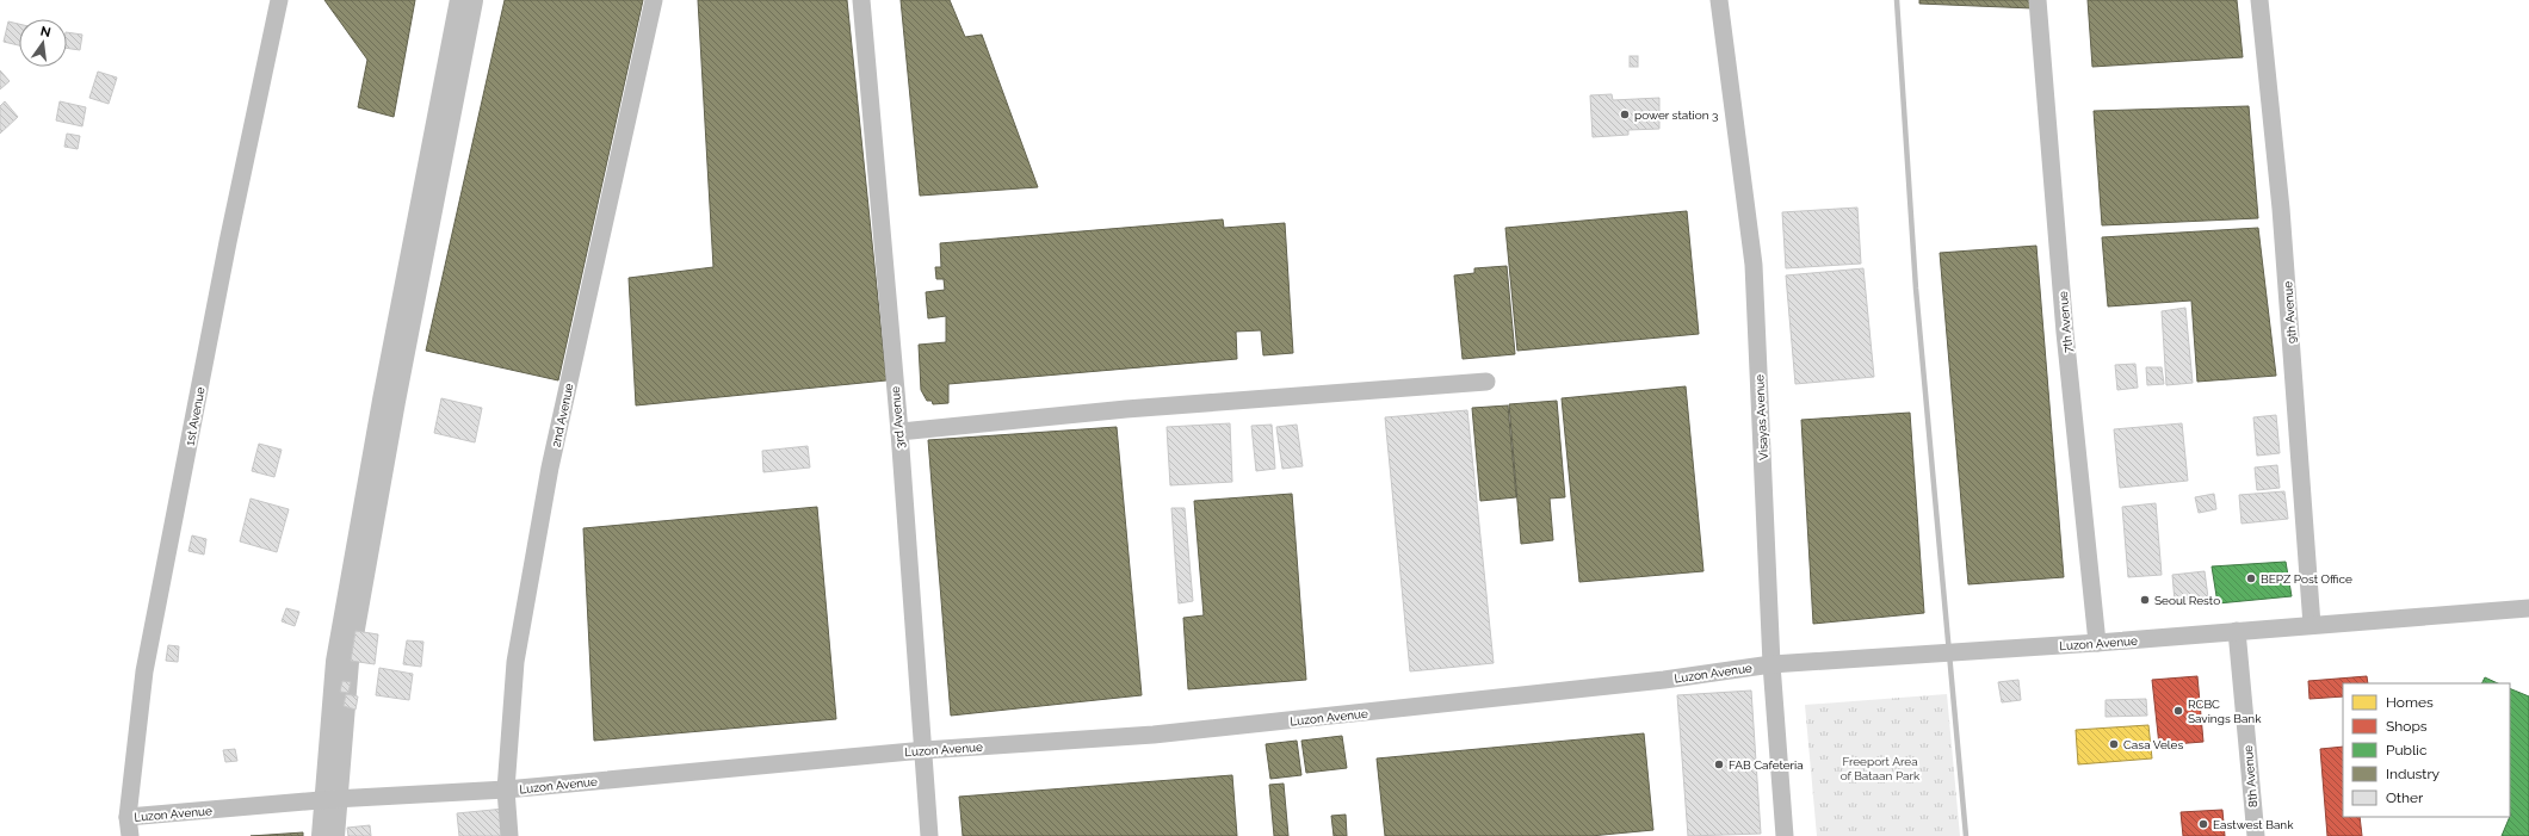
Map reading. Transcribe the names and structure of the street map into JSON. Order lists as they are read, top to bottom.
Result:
{
  "streets": {
    "street": [
      "9th Avenue",
      "7th Avenue",
      "2nd Avenue",
      "1st Avenue",
      "3rd Avenue",
      "Visayas Avenue",
      "Luzon Avenue",
      "8th Avenue"
    ]
  },
  "crossings": [
    ["9th Avenue", "Luzon Avenue"],
    ["7th Avenue", "Luzon Avenue"],
    ["2nd Avenue", "Luzon Avenue"],
    ["1st Avenue", "Luzon Avenue"],
    ["3rd Avenue", "Luzon Avenue"],
    ["Visayas Avenue", "Luzon Avenue"],
    ["Luzon Avenue", "8th Avenue"]
  ],
  "parks": ["Freeport Area of Bataan Park"],
  "places": [
    "power station 3",
    "BEPZ Post Office",
    "Seoul Resto",
    "RCBC Savings Bank",
    "Casa Veles",
    "FAB Cafeteria",
    "Eastwest Bank"
  ],
  "legend": [
    "Homes",
    "Shops",
    "Public",
    "Industry",
    "Other"
  ],
  "north": "top"
}
